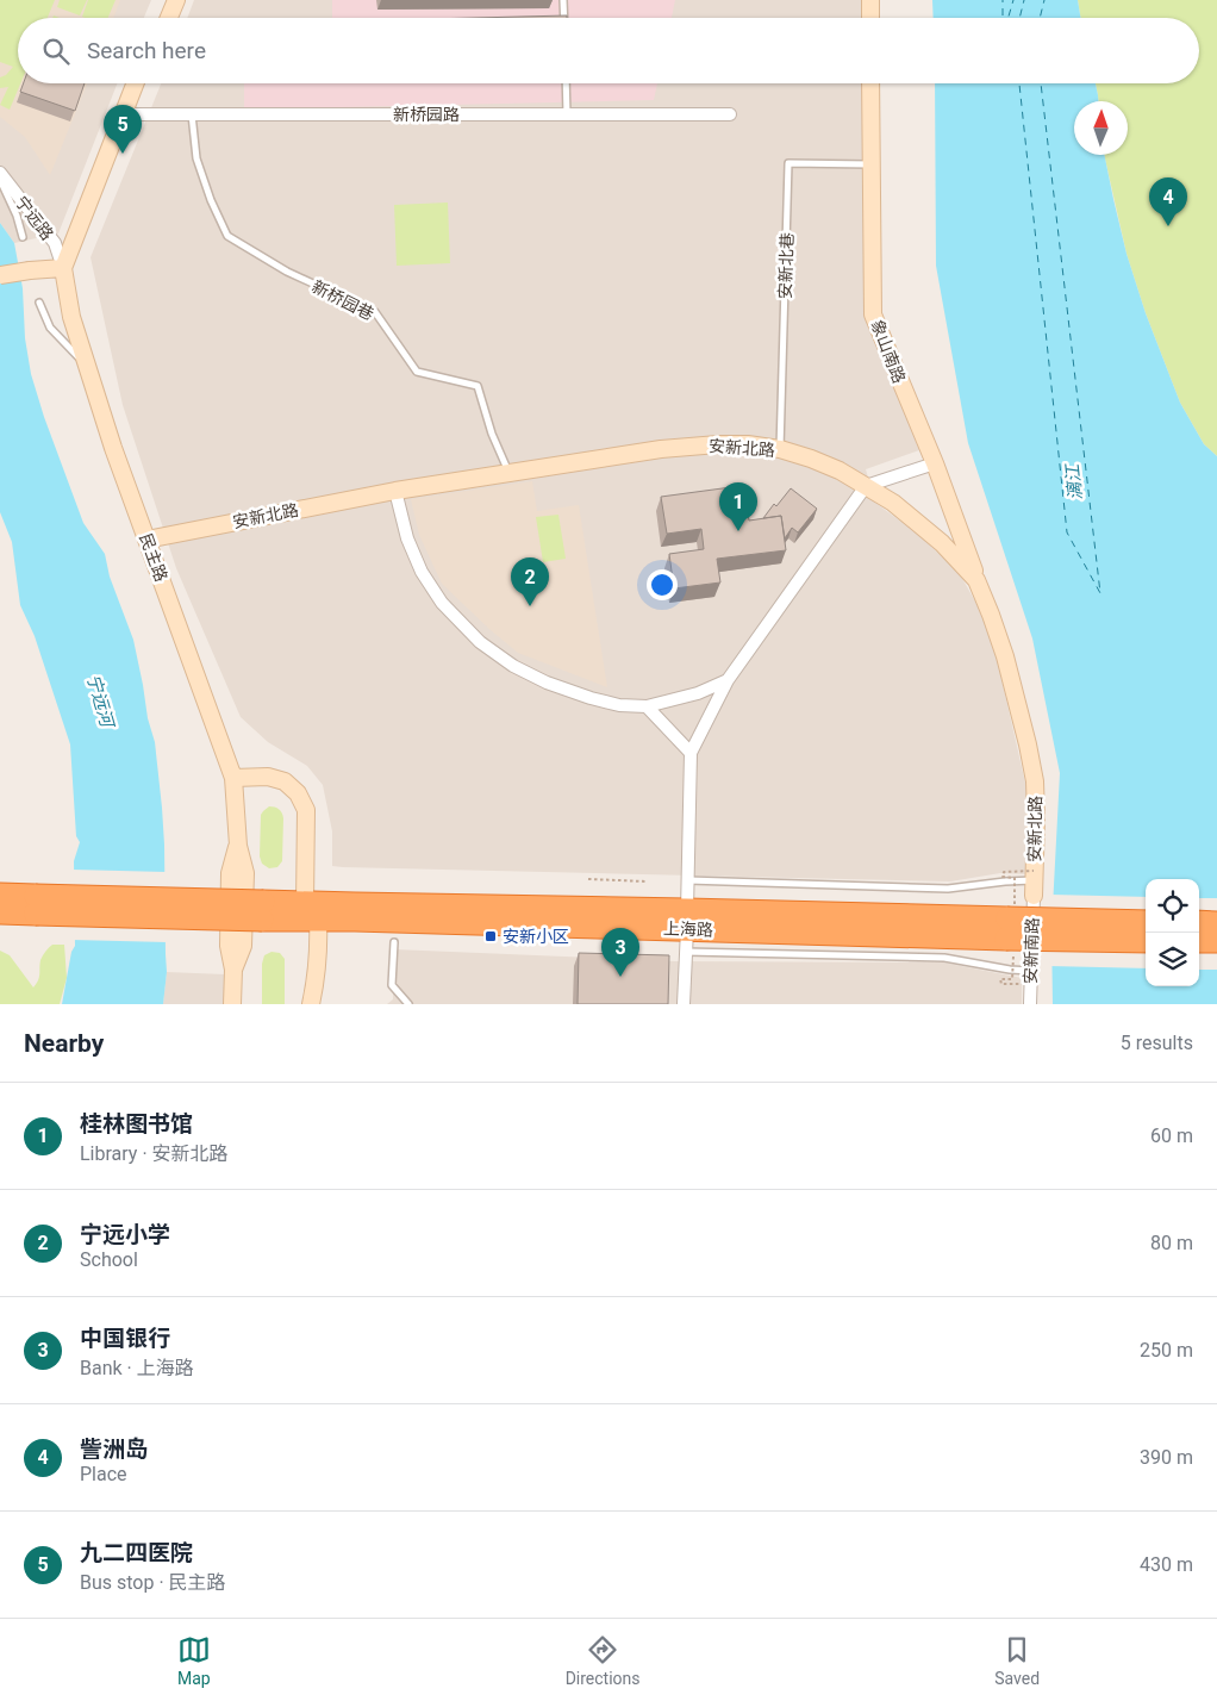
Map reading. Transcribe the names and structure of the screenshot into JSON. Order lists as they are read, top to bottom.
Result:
{
  "streets": {
    "highway": ["上海路"],
    "street": [
      "新桥园路",
      "宁远路",
      "象山南路",
      "安新北路",
      "民主路",
      "安新南路"
    ],
    "lane": ["安新北巷", "新桥园巷"]
  },
  "crossings": [
    ["新桥园路", "新桥园巷"],
    ["宁远路", "民主路"],
    ["安新北巷", "象山南路"],
    ["安新北巷", "安新北路"],
    ["新桥园巷", "安新北路"],
    ["象山南路", "安新北路"],
    ["安新北路", "民主路"],
    ["安新北路", "安新南路"]
  ],
  "water": ["漓江", "宁远河"],
  "places": {
    "transit": ["安新小区"]
  },
  "north": "top",
  "page": {
    "search": "Search here",
    "pins": [
      "5",
      "4",
      "1",
      "2",
      "3"
    ],
    "heading": ["Nearby", "5 results"],
    "list": [
      {
        "mark": "1",
        "name": "桂林图书馆",
        "note": "Library · 安新北路",
        "value": "60 m"
      },
      {
        "mark": "2",
        "name": "宁远小学",
        "note": "School",
        "value": "80 m"
      },
      {
        "mark": "3",
        "name": "中国银行",
        "note": "Bank · 上海路",
        "value": "250 m"
      },
      {
        "mark": "4",
        "name": "訾洲岛",
        "note": "Place",
        "value": "390 m"
      },
      {
        "mark": "5",
        "name": "九二四医院",
        "note": "Bus stop · 民主路",
        "value": "430 m"
      }
    ],
    "nav": ["Map", "Directions", "Saved"]
  }
}
